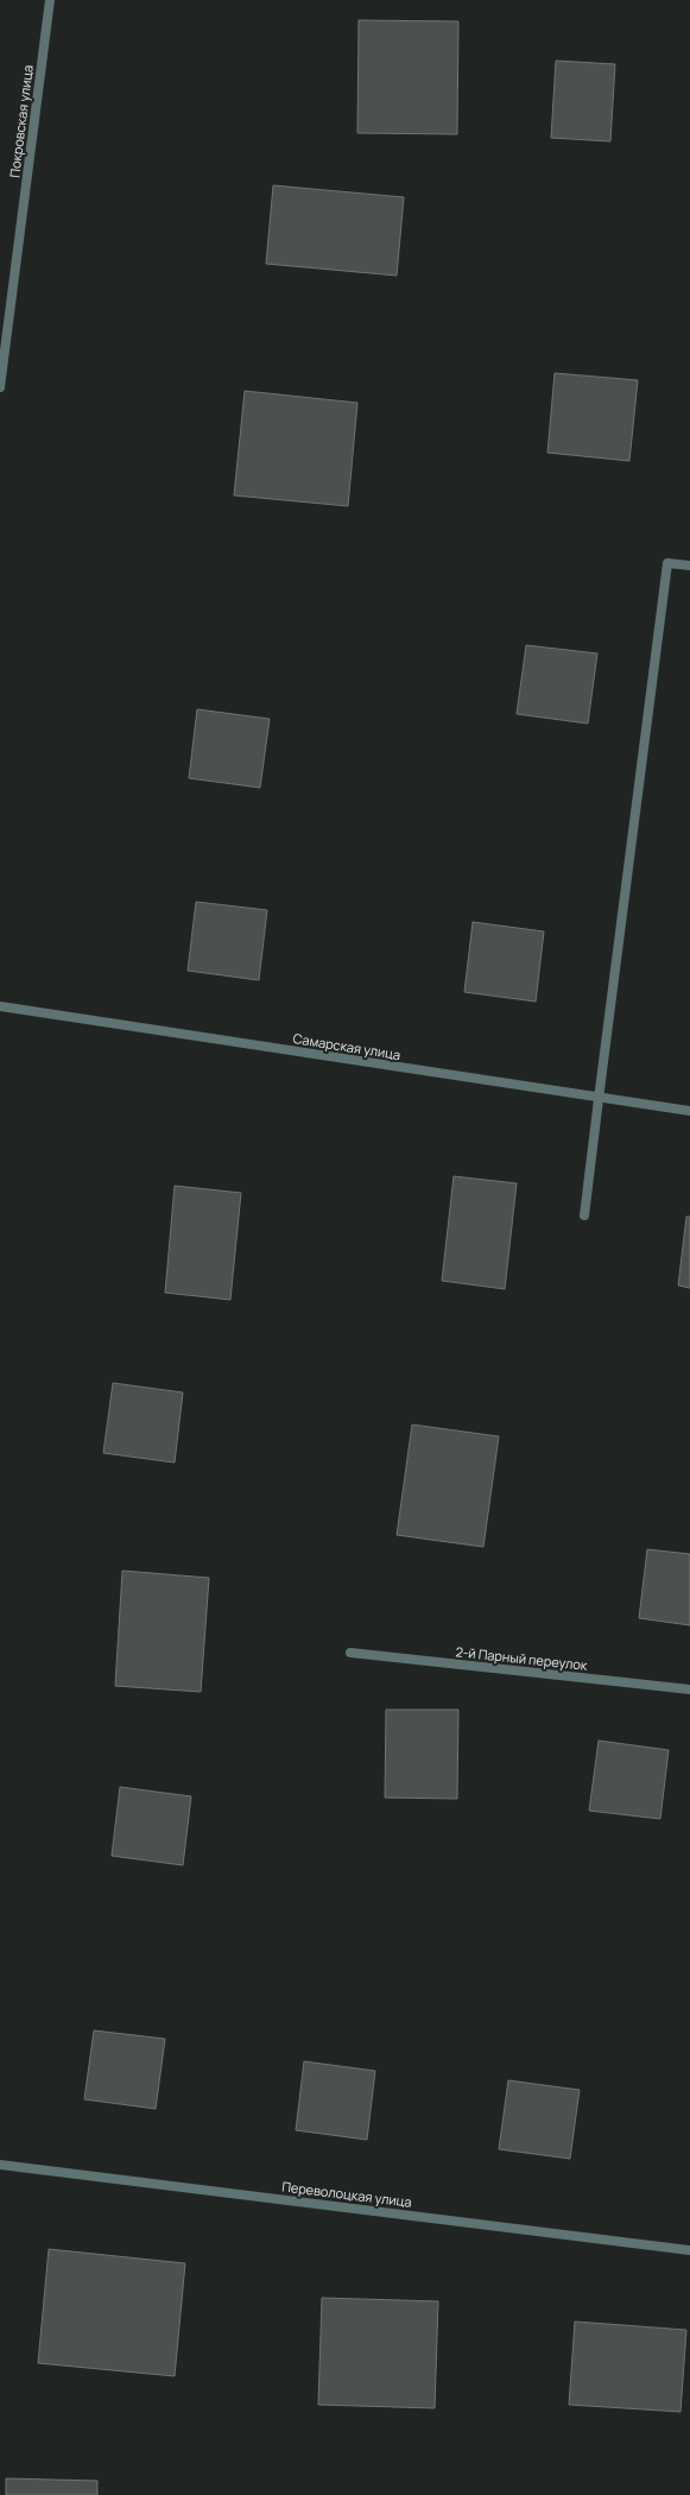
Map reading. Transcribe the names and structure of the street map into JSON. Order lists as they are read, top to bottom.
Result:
{
  "streets": {
    "street": [
      "Покровская улица",
      "Самарская улица",
      "2-й Парный переулок",
      "Переволоцкая улица"
    ]
  }
}
